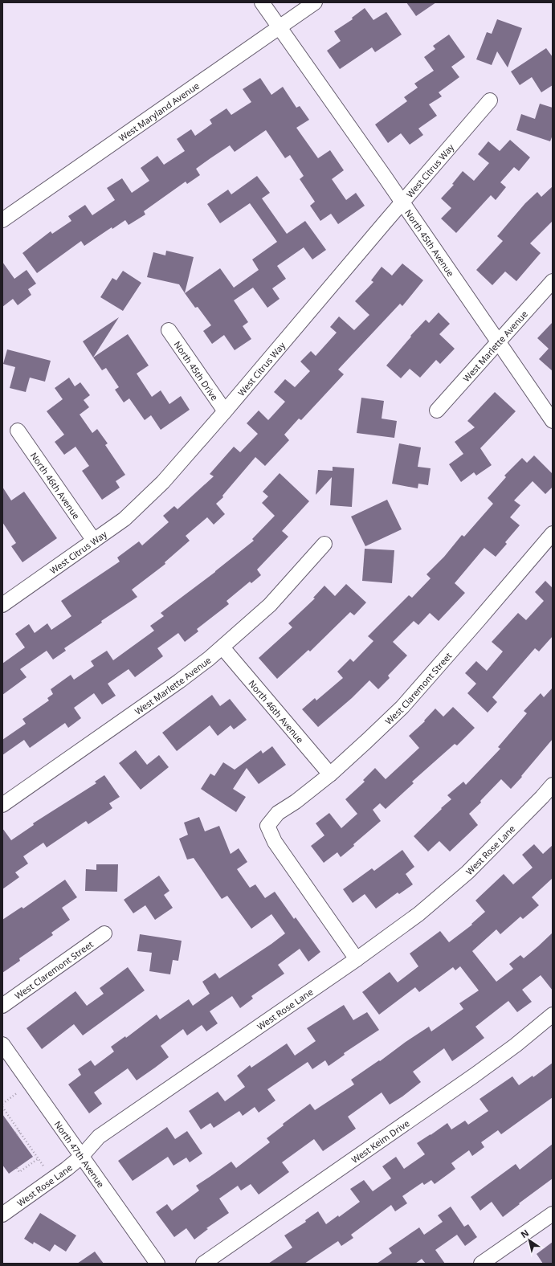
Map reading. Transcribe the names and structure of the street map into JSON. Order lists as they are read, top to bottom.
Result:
{
  "streets": {
    "street": [
      "West Maryland Avenue",
      "West Citrus Way",
      "North 45th Avenue",
      "West Marlette Avenue",
      "North 45th Drive",
      "North 46th Avenue",
      "West Claremont Street",
      "West Rose Lane",
      "West Keim Drive",
      "North 47th Avenue"
    ]
  },
  "crossings": [
    ["West Maryland Avenue", "North 45th Avenue"],
    ["West Citrus Way", "North 45th Avenue"],
    ["West Citrus Way", "North 45th Drive"],
    ["West Citrus Way", "North 46th Avenue"],
    ["North 45th Avenue", "West Marlette Avenue"],
    ["West Marlette Avenue", "North 46th Avenue"],
    ["North 46th Avenue", "West Claremont Street"],
    ["West Claremont Street", "West Rose Lane"],
    ["West Rose Lane", "North 47th Avenue"]
  ],
  "north": "top left"
}
